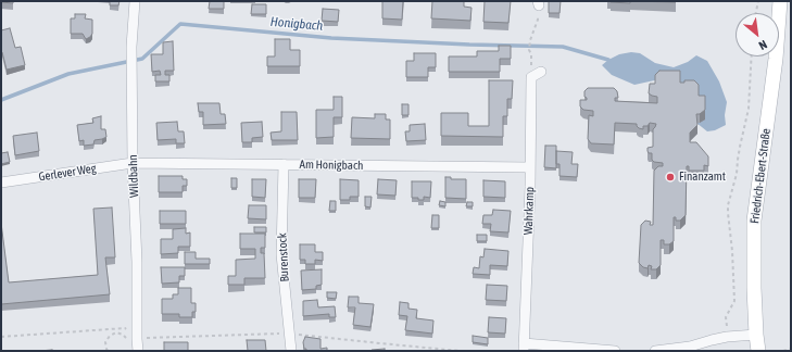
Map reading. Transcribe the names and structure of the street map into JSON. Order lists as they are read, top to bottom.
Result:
{
  "streets": {
    "street": [
      "Am Honigbach",
      "Gerlever Weg",
      "Wildbahn",
      "Friedrich-Ebert-Straße",
      "Wahrkamp",
      "Burenstock"
    ]
  },
  "crossings": [
    ["Am Honigbach", "Gerlever Weg"],
    ["Am Honigbach", "Wildbahn"],
    ["Am Honigbach", "Wahrkamp"],
    ["Am Honigbach", "Burenstock"],
    ["Gerlever Weg", "Wildbahn"]
  ],
  "water": ["Honigbach"],
  "places": ["Finanzamt"],
  "north": "bottom right"
}
